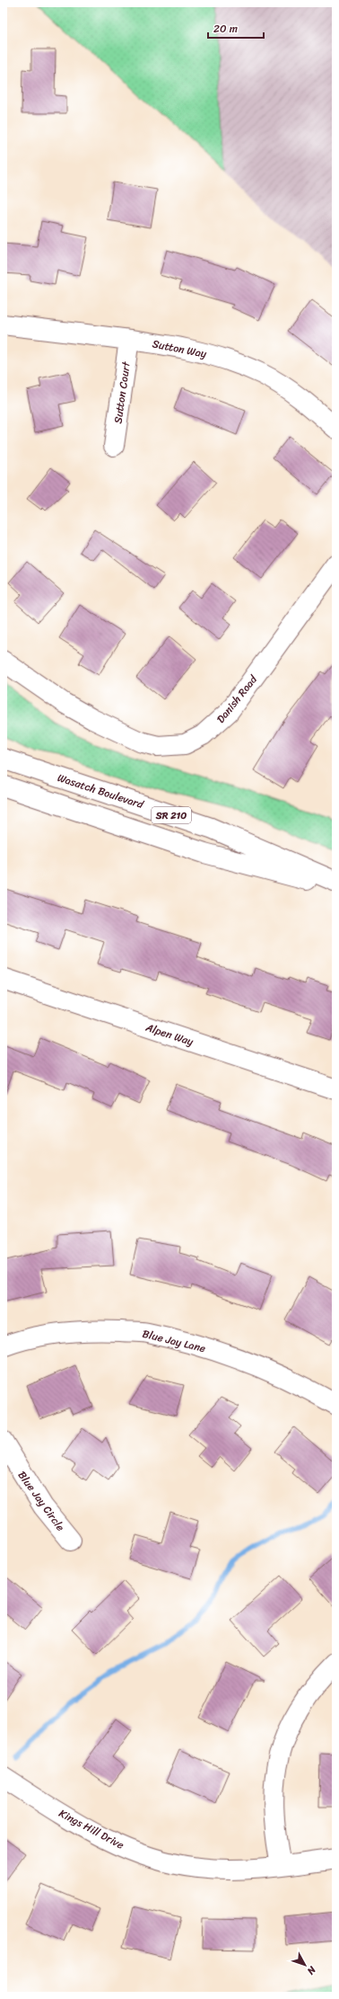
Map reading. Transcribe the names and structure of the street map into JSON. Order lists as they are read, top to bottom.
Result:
{
  "streets": {
    "street": [
      "Sutton Way",
      "Sutton Court",
      "Danish Road",
      "Wasatch Boulevard",
      "SR 210",
      "Alpen Way",
      "Blue Jay Lane",
      "Blue Jay Circle",
      "Kings Hill Drive"
    ]
  },
  "crossings": [
    ["Sutton Way", "Sutton Court"]
  ],
  "scale_bar": "20 m",
  "north": "bottom right"
}
